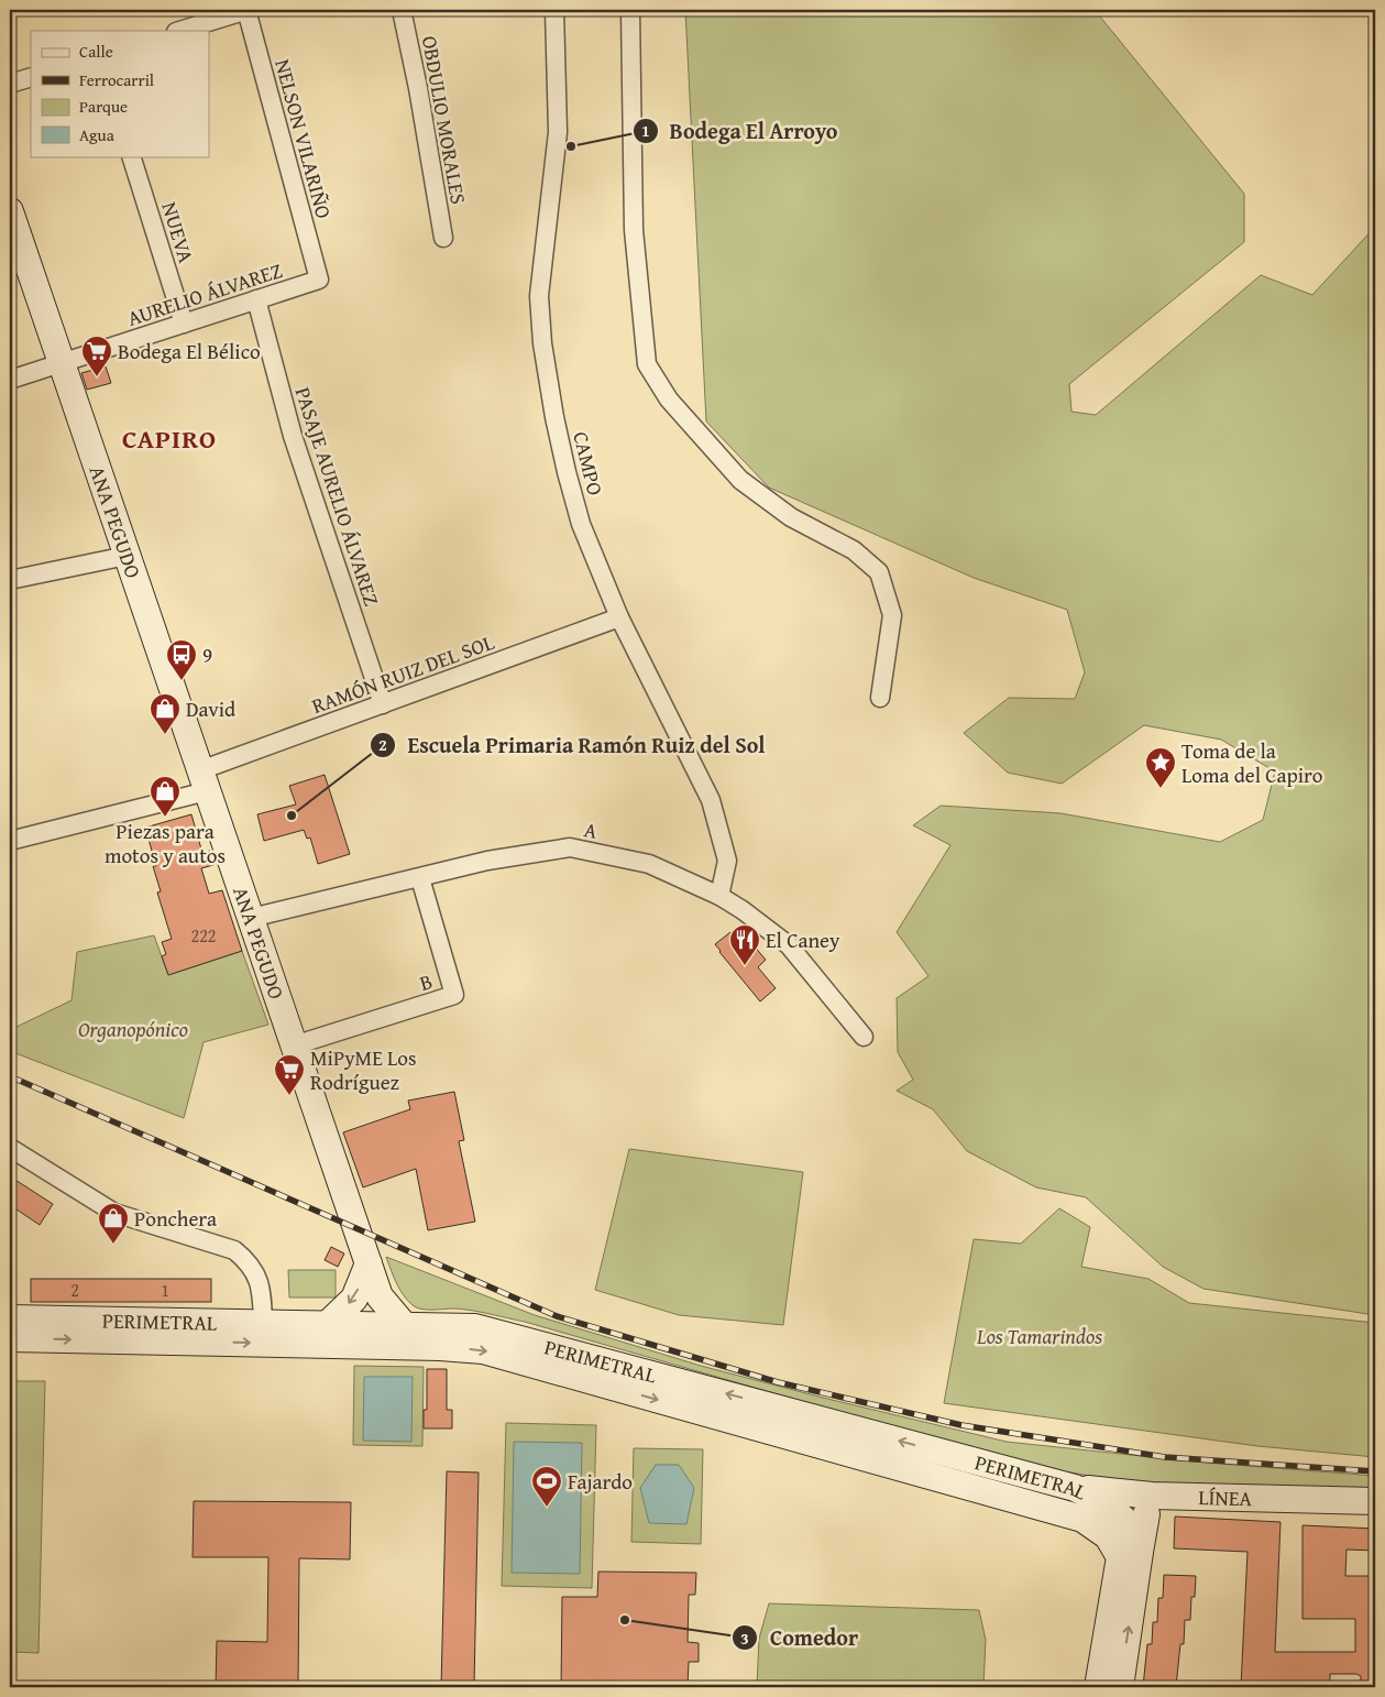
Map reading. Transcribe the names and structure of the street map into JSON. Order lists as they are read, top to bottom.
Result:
{
  "streets": {
    "main road": ["ANA PEGUDO", "PERIMETRAL", "LÍNEA"],
    "street": [
      "OBDULIO MORALES",
      "NELSON VILARIÑO",
      "NUEVA",
      "AURELIO ÁLVAREZ",
      "CAMPO",
      "PASAJE AURELIO ÁLVAREZ",
      "RAMÓN RUIZ DEL SOL",
      "A",
      "B"
    ]
  },
  "crossings": [
    ["NELSON VILARIÑO", "AURELIO ÁLVAREZ"],
    ["NUEVA", "AURELIO ÁLVAREZ"],
    ["AURELIO ÁLVAREZ", "PASAJE AURELIO ÁLVAREZ"],
    ["AURELIO ÁLVAREZ", "ANA PEGUDO"],
    ["CAMPO", "RAMÓN RUIZ DEL SOL"],
    ["CAMPO", "A"],
    ["PASAJE AURELIO ÁLVAREZ", "RAMÓN RUIZ DEL SOL"],
    ["ANA PEGUDO", "RAMÓN RUIZ DEL SOL"],
    ["ANA PEGUDO", "A"],
    ["ANA PEGUDO", "B"],
    ["ANA PEGUDO", "PERIMETRAL"],
    ["A", "B"],
    ["PERIMETRAL", "LÍNEA"]
  ],
  "districts": ["CAPIRO"],
  "parks": ["Organopónico", "Los Tamarindos"],
  "places": {
    "other": ["Bodega El Arroyo", "Escuela Primaria Ramón Ruiz del Sol", "Comedor"],
    "supermarket": ["Bodega El Bélico", "MiPyME Los Rodríguez"],
    "bus stop": ["9"],
    "shop": ["David", "Piezas para motos y autos", "Ponchera"],
    "place": ["Toma de la Loma del Capiro"],
    "restaurant": ["El Caney"],
    "sports": ["Fajardo"]
  },
  "house_numbers": ["222", "2", "1"],
  "legend": [
    "Calle",
    "Ferrocarril",
    "Parque",
    "Agua"
  ]
}
